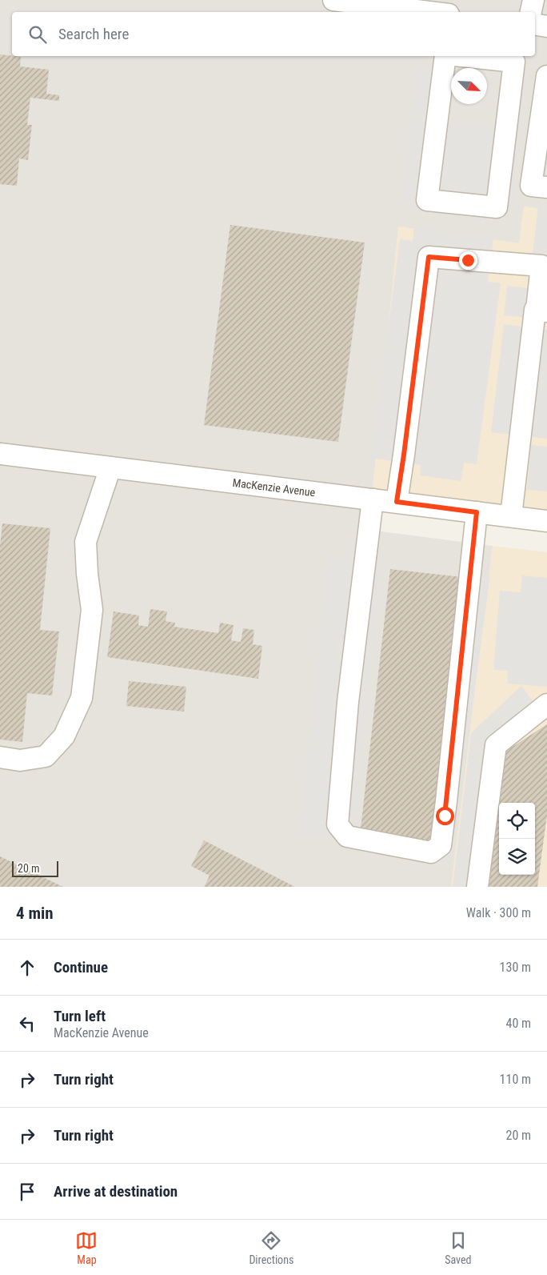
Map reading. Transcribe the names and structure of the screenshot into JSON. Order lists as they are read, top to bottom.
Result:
{
  "streets": {
    "street": ["MacKenzie Avenue"]
  },
  "scale_bar": "20 m",
  "north": "bottom right",
  "page": {
    "search": "Search here",
    "scale": "20 m",
    "heading": ["4 min", "Walk · 300 m"],
    "list": [
      ["Continue", "130 m"],
      ["Turn left", "MacKenzie Avenue", "40 m"],
      ["Turn right", "110 m"],
      ["Turn right", "20 m"],
      "Arrive at destination"
    ],
    "nav": ["Map", "Directions", "Saved"]
  }
}
